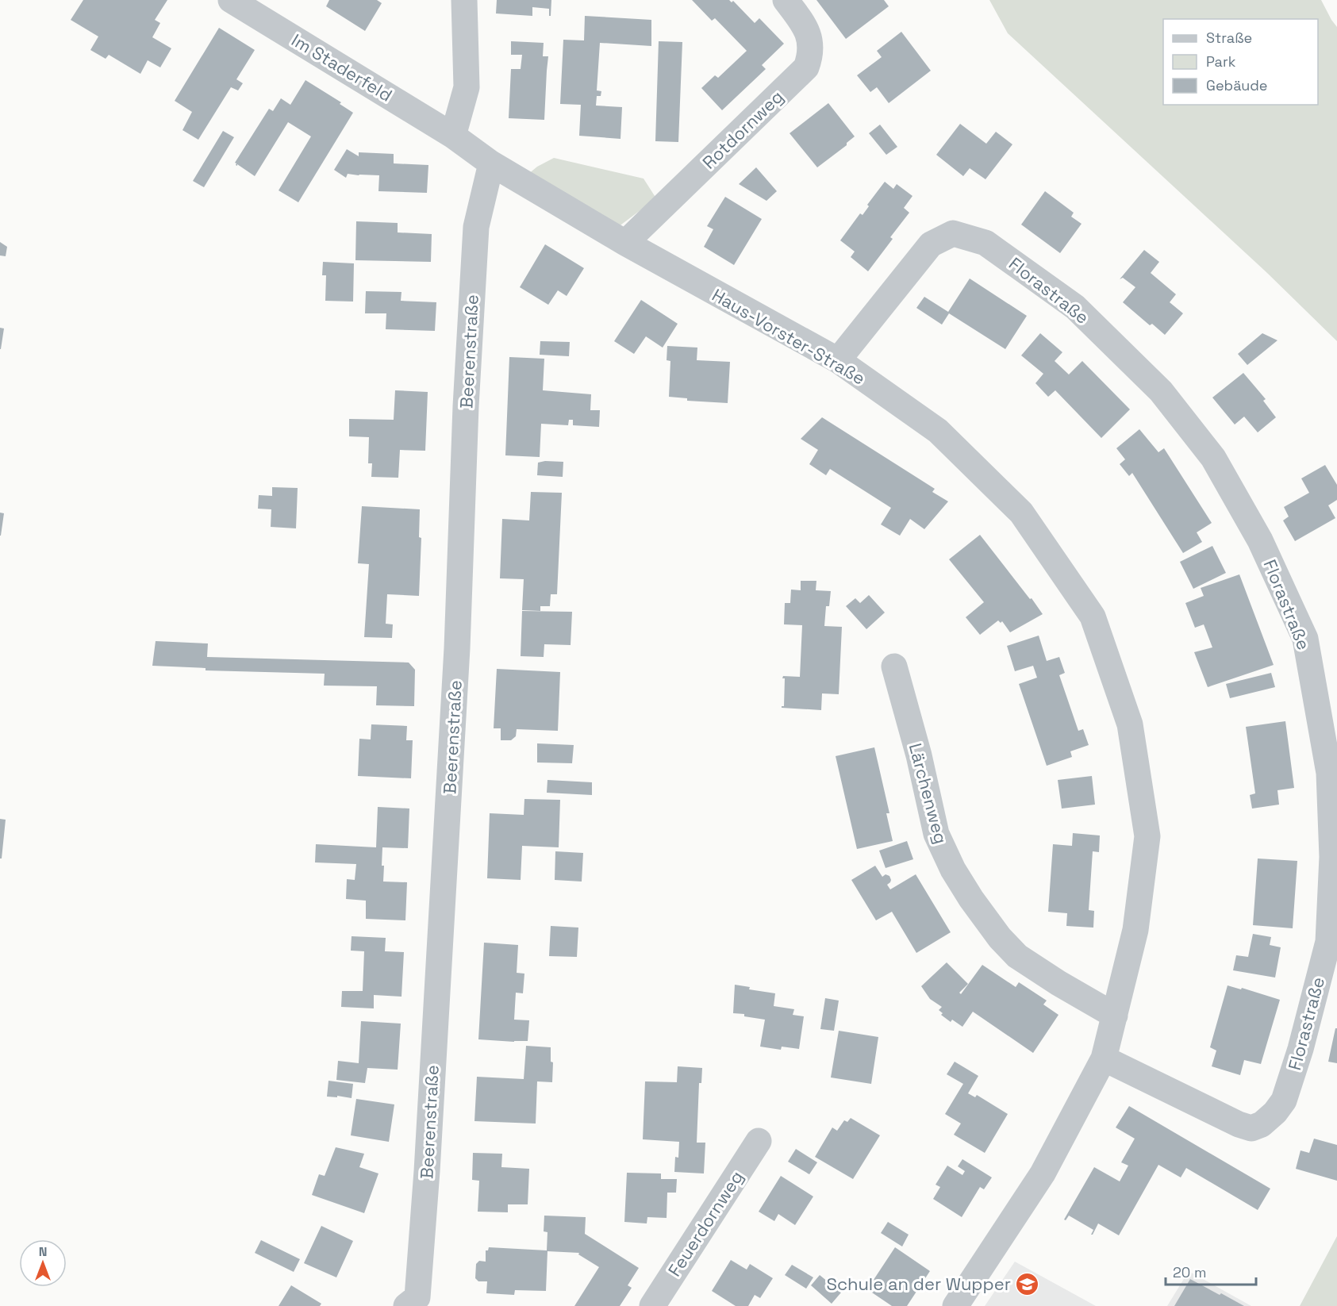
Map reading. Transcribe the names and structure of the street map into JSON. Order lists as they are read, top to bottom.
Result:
{
  "streets": {
    "street": [
      "Im Staderfeld",
      "Rotdornweg",
      "Florastraße",
      "Haus-Vorster-Straße",
      "Beerenstraße",
      "Lärchenweg",
      "Feuerdornweg"
    ]
  },
  "crossings": [
    ["Im Staderfeld", "Haus-Vorster-Straße"],
    ["Rotdornweg", "Haus-Vorster-Straße"],
    ["Florastraße", "Haus-Vorster-Straße"],
    ["Haus-Vorster-Straße", "Beerenstraße"],
    ["Haus-Vorster-Straße", "Lärchenweg"]
  ],
  "places": {
    "school or university": ["Schule an der Wupper"]
  },
  "legend": ["Straße", "Park", "Gebäude"],
  "scale_bar": "20 m",
  "north": "top"
}
